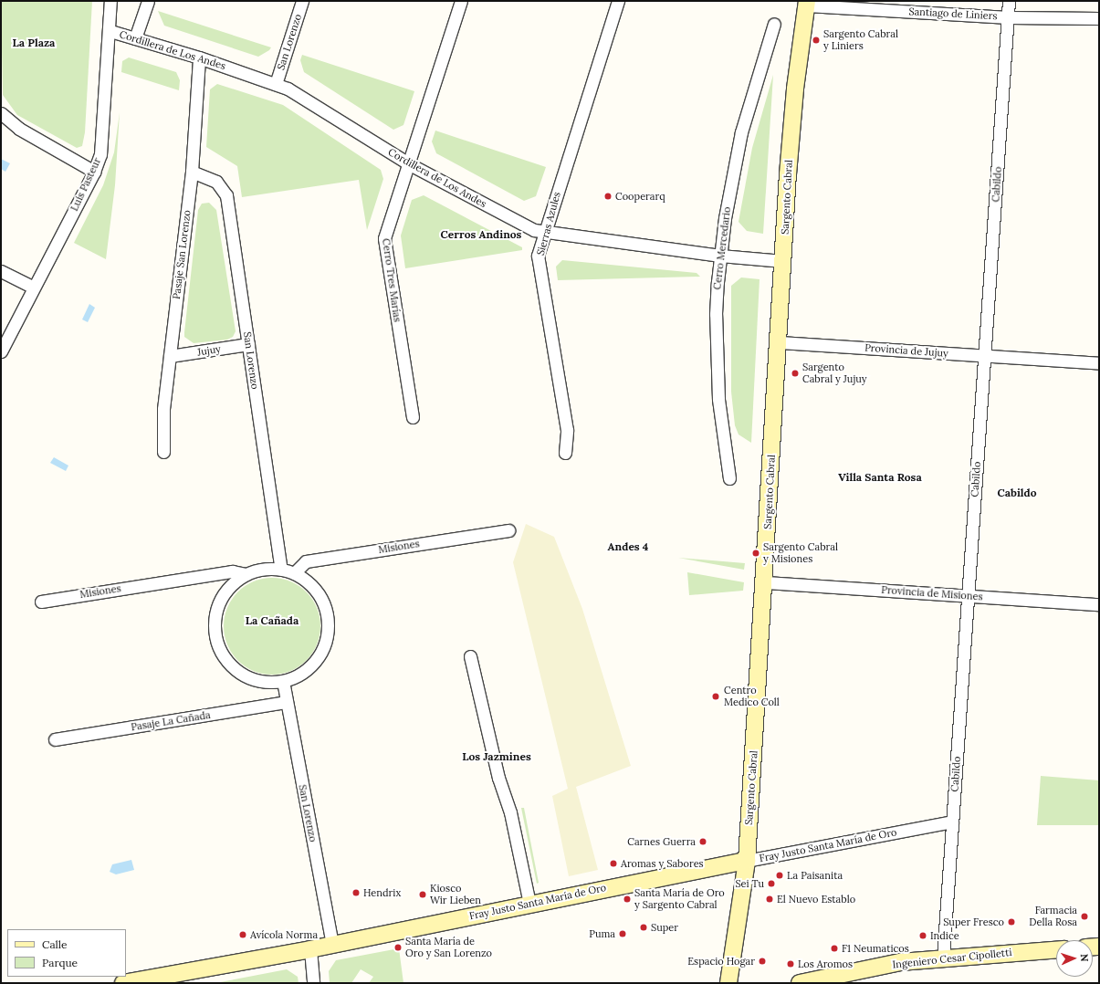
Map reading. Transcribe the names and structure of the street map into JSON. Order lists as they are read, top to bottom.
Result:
{
  "streets": {
    "main road": ["Sargento Cabral", "Fray Justo Santa María de Oro", "Ingeniero Cesar Cipolletti"],
    "street": [
      "Santiago de Liniers",
      "San Lorenzo",
      "Cordillera de Los Andes",
      "Luis Pasteur",
      "Cabildo",
      "Sierras Azules",
      "Cerro Mercedario",
      "Pasaje San Lorenzo",
      "Cerro Tres Marías",
      "Jujuy",
      "Provincia de Jujuy",
      "Misiones",
      "Provincia de Misiones",
      "Pasaje La Cañada"
    ]
  },
  "crossings": [
    ["Santiago de Liniers", "Cabildo"],
    ["Santiago de Liniers", "Sargento Cabral"],
    ["San Lorenzo", "Cordillera de Los Andes"],
    ["San Lorenzo", "Pasaje San Lorenzo"],
    ["San Lorenzo", "Jujuy"],
    ["San Lorenzo", "Misiones"],
    ["San Lorenzo", "Pasaje La Cañada"],
    ["San Lorenzo", "Fray Justo Santa María de Oro"],
    ["Cordillera de Los Andes", "Luis Pasteur"],
    ["Cordillera de Los Andes", "Sargento Cabral"],
    ["Cordillera de Los Andes", "Sierras Azules"],
    ["Cordillera de Los Andes", "Cerro Mercedario"],
    ["Cordillera de Los Andes", "Pasaje San Lorenzo"],
    ["Cordillera de Los Andes", "Cerro Tres Marías"],
    ["Cabildo", "Provincia de Jujuy"],
    ["Cabildo", "Provincia de Misiones"],
    ["Cabildo", "Fray Justo Santa María de Oro"],
    ["Cabildo", "Ingeniero Cesar Cipolletti"],
    ["Sargento Cabral", "Provincia de Jujuy"],
    ["Sargento Cabral", "Provincia de Misiones"],
    ["Sargento Cabral", "Fray Justo Santa María de Oro"],
    ["Pasaje San Lorenzo", "Jujuy"]
  ],
  "districts": [
    "La Plaza",
    "Cerros Andinos",
    "Villa Santa Rosa",
    "Cabildo",
    "Andes 4",
    "La Cañada",
    "Los Jazmines"
  ],
  "places": [
    "Sargento Cabral y Liniers",
    "Cooperarq",
    "Sargento Cabral y Jujuy",
    "Sargento Cabral y Misiones",
    "Centro Medico Coll",
    "Carnes Guerra",
    "Aromas y Sabores",
    "La Paisanita",
    "Sei Tu",
    "Hendrix",
    "Kiosco Wir Lieben",
    "Santa María de Oro y Sargento Cabral",
    "El Nuevo Establo",
    "Farmacia Della Rosa",
    "Super Fresco",
    "Super",
    "Puma",
    "Avícola Norma",
    "Indice",
    "Santa María de Oro y San Lorenzo",
    "F1 Neumaticos",
    "Espacio Hogar",
    "Los Aromos"
  ],
  "legend": ["Calle", "Parque"],
  "north": "right"
}
